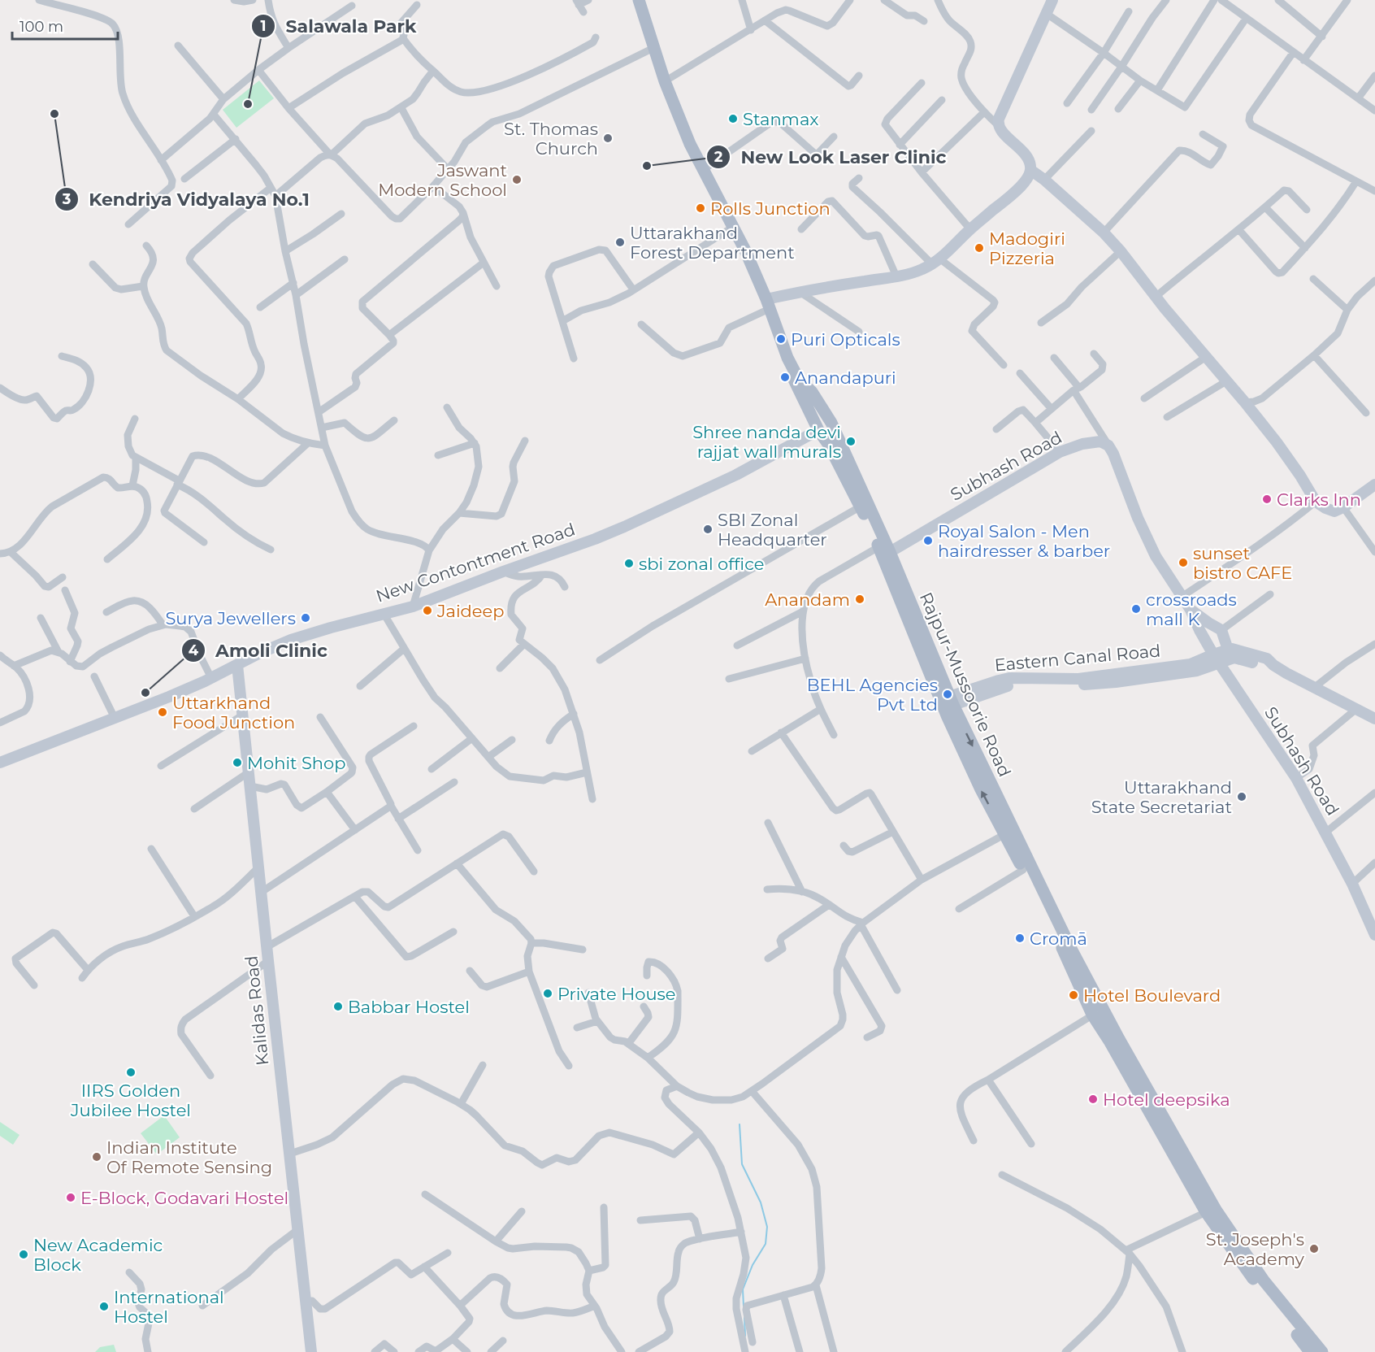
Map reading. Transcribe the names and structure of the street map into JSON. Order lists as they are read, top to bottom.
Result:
{
  "streets": {
    "main road": ["Rajpur-Mussoorie Road"],
    "street": [
      "Subhash Road",
      "New Contontment Road",
      "Eastern Canal Road",
      "Kalidas Road"
    ]
  },
  "crossings": [
    ["Subhash Road", "Eastern Canal Road"],
    ["Subhash Road", "Rajpur-Mussoorie Road"],
    ["New Contontment Road", "Rajpur-Mussoorie Road"],
    ["New Contontment Road", "Kalidas Road"],
    ["Eastern Canal Road", "Rajpur-Mussoorie Road"]
  ],
  "places": [
    "Salawala Park",
    "Kendriya Vidyalaya No.1",
    "Stanmax",
    "St. Thomas Church",
    "New Look Laser Clinic",
    "Jaswant Modern School",
    "Rolls Junction",
    "Uttarakhand Forest Department",
    "Madogiri Pizzeria",
    "Puri Opticals",
    "Anandapuri",
    "Shree nanda devi rajjat wall murals",
    "Clarks Inn",
    "SBI Zonal Headquarter",
    "Royal Salon - Men hairdresser & barber",
    "sunset bistro CAFE",
    "sbi zonal office",
    "Anandam",
    "crossroads mall K",
    "Jaideep",
    "Surya Jewellers",
    "Amoli Clinic",
    "BEHL Agencies Pvt Ltd",
    "Uttarkhand Food Junction",
    "Mohit Shop",
    "Uttarakhand State Secretariat",
    "Cromā",
    "Private House",
    "Hotel Boulevard",
    "Babbar Hostel",
    "IIRS Golden Jubilee Hostel",
    "Hotel deepsika",
    "Indian Institute Of Remote Sensing",
    "E-Block, Godavari Hostel",
    "St. Joseph's Academy",
    "New Academic Block",
    "International Hostel"
  ],
  "scale_bar": "100 m"
}
